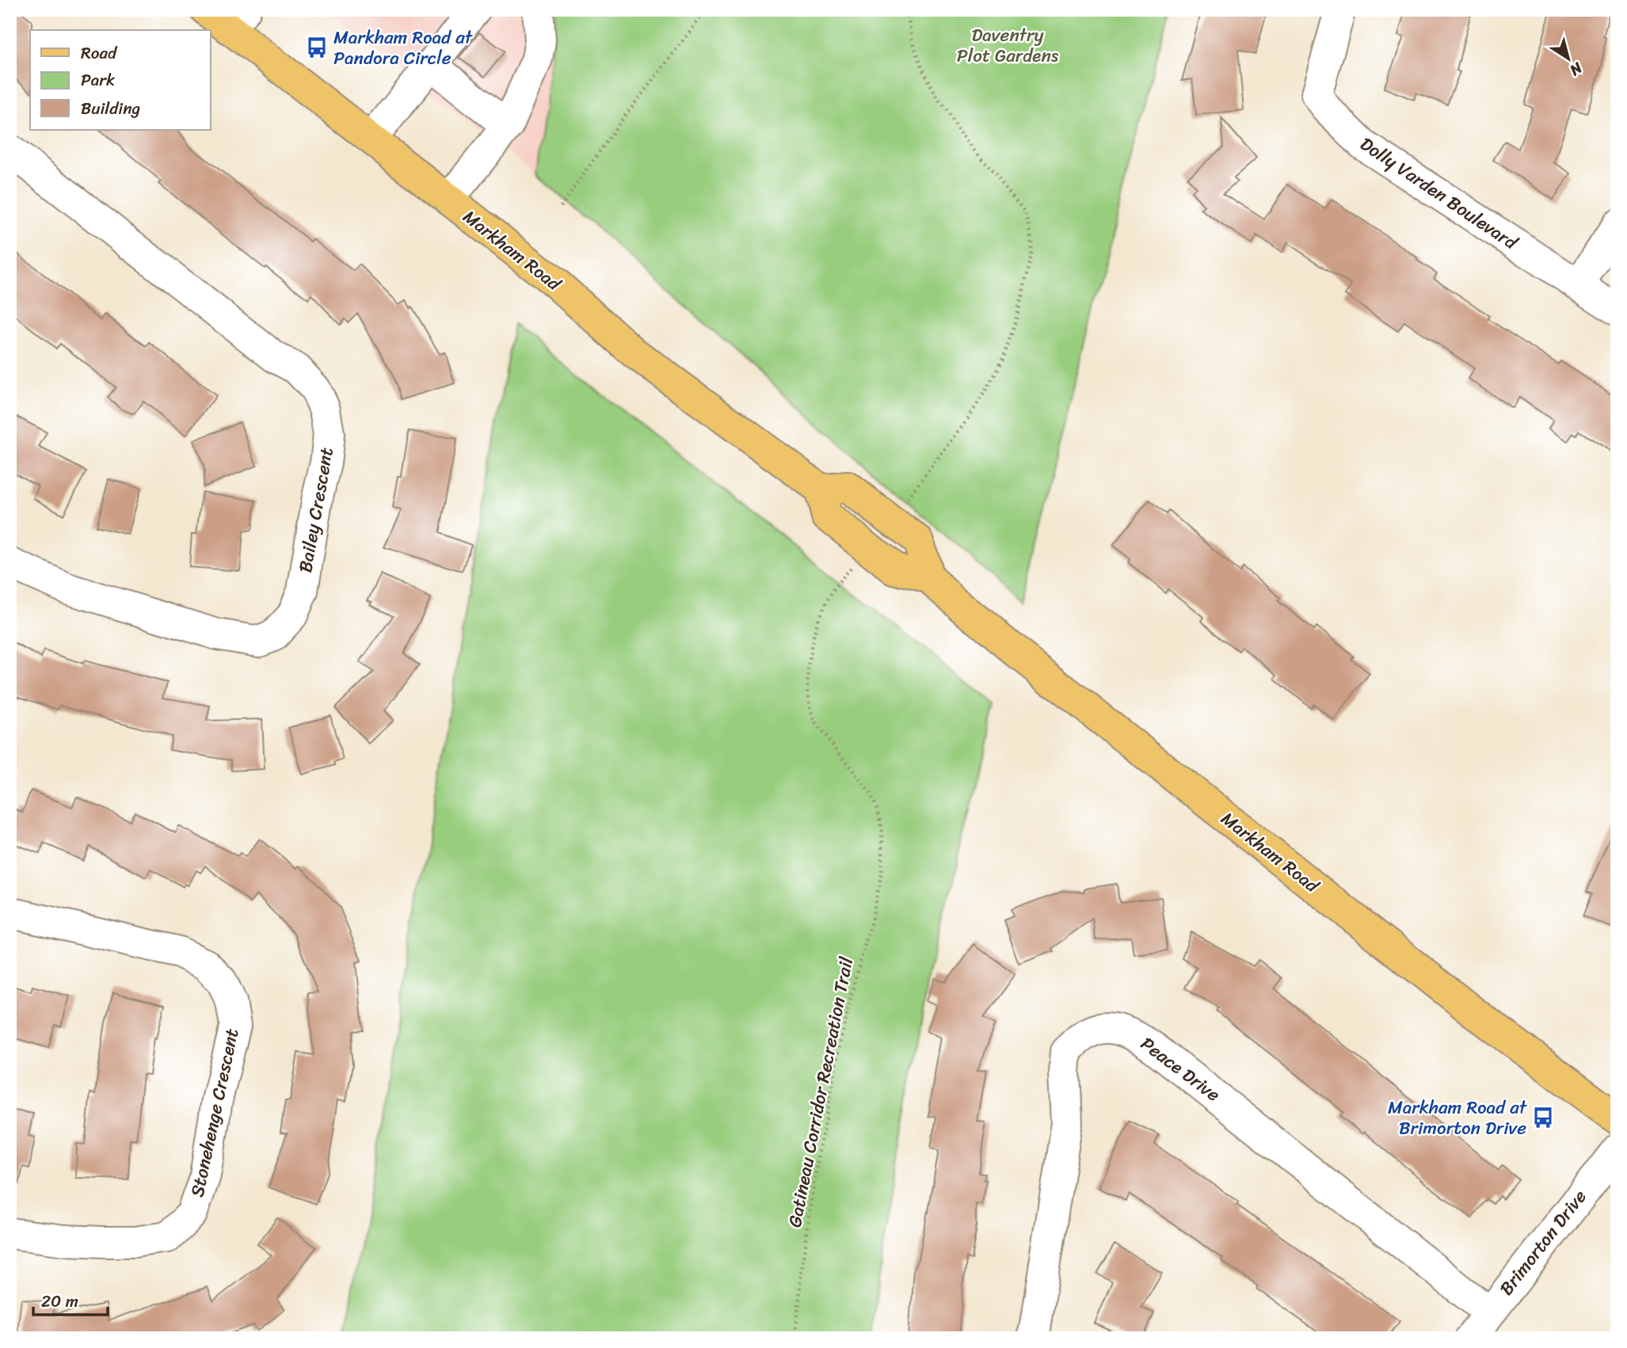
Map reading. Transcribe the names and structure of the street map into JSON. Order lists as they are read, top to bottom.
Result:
{
  "streets": {
    "main road": ["Markham Road"],
    "street": [
      "Dolly Varden Boulevard",
      "Bailey Crescent",
      "Peace Drive",
      "Stonehenge Crescent",
      "Brimorton Drive"
    ],
    "path": ["Gatineau Corridor Recreation Trail"]
  },
  "crossings": [
    ["Peace Drive", "Brimorton Drive"]
  ],
  "parks": ["Daventry Plot Gardens"],
  "places": {
    "bus stop": ["Markham Road at Pandora Circle", "Markham Road at Brimorton Drive"]
  },
  "legend": ["Road", "Park", "Building"],
  "scale_bar": "20 m",
  "north": "bottom right"
}
